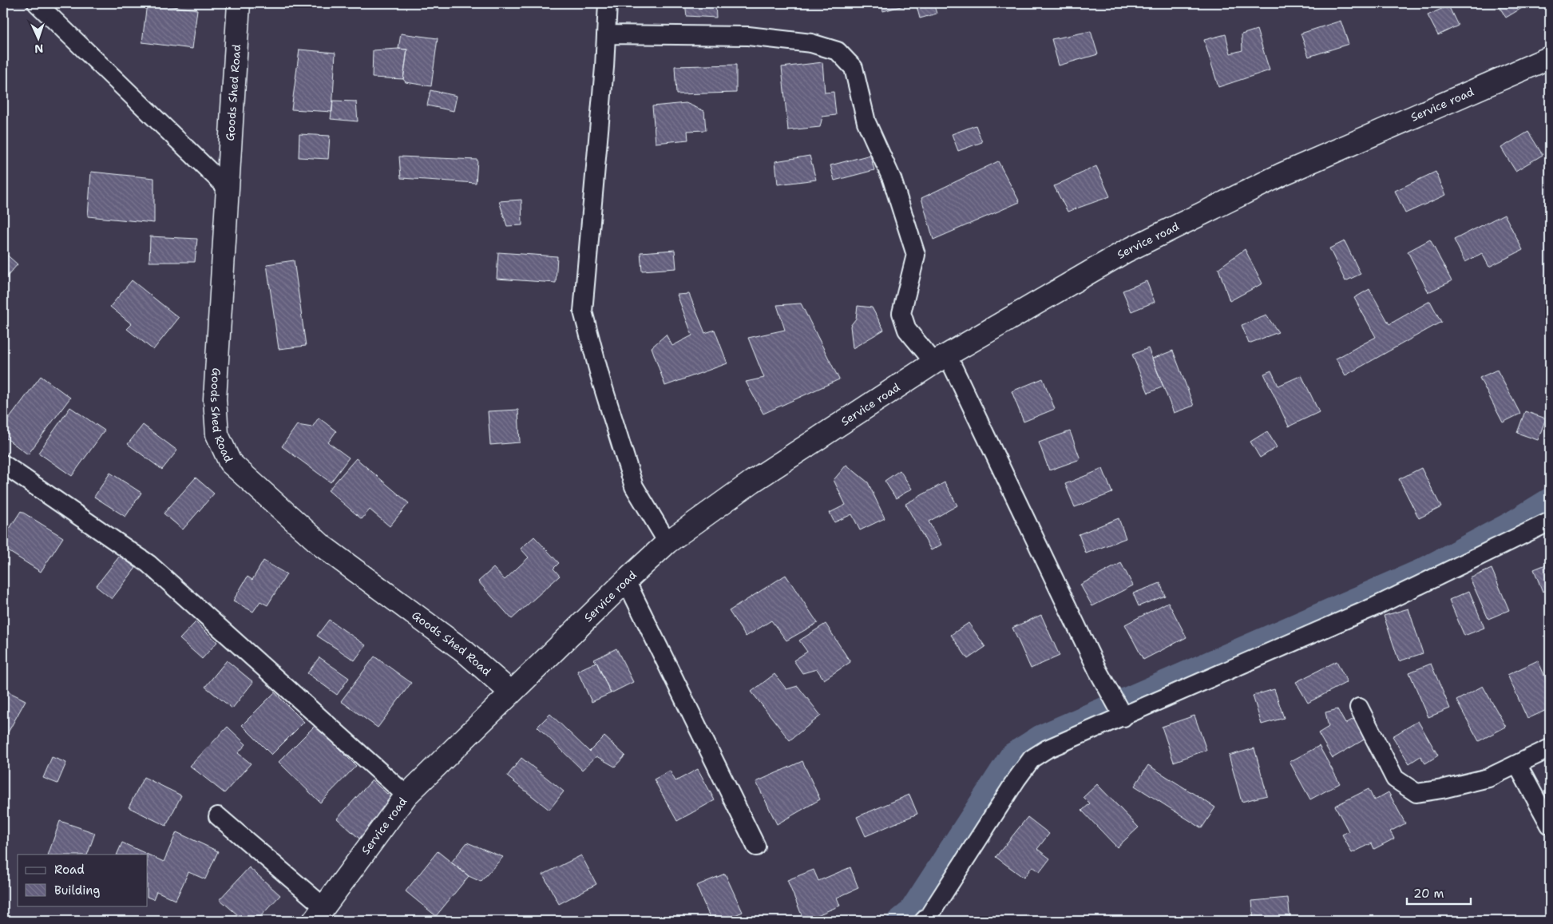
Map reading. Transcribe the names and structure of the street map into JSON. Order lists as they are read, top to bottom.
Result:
{
  "streets": {
    "street": ["Goods Shed Road", "Service road"]
  },
  "crossings": [
    ["Goods Shed Road", "Service road"]
  ],
  "legend": ["Road", "Building"],
  "scale_bar": "20 m",
  "north": "bottom"
}
